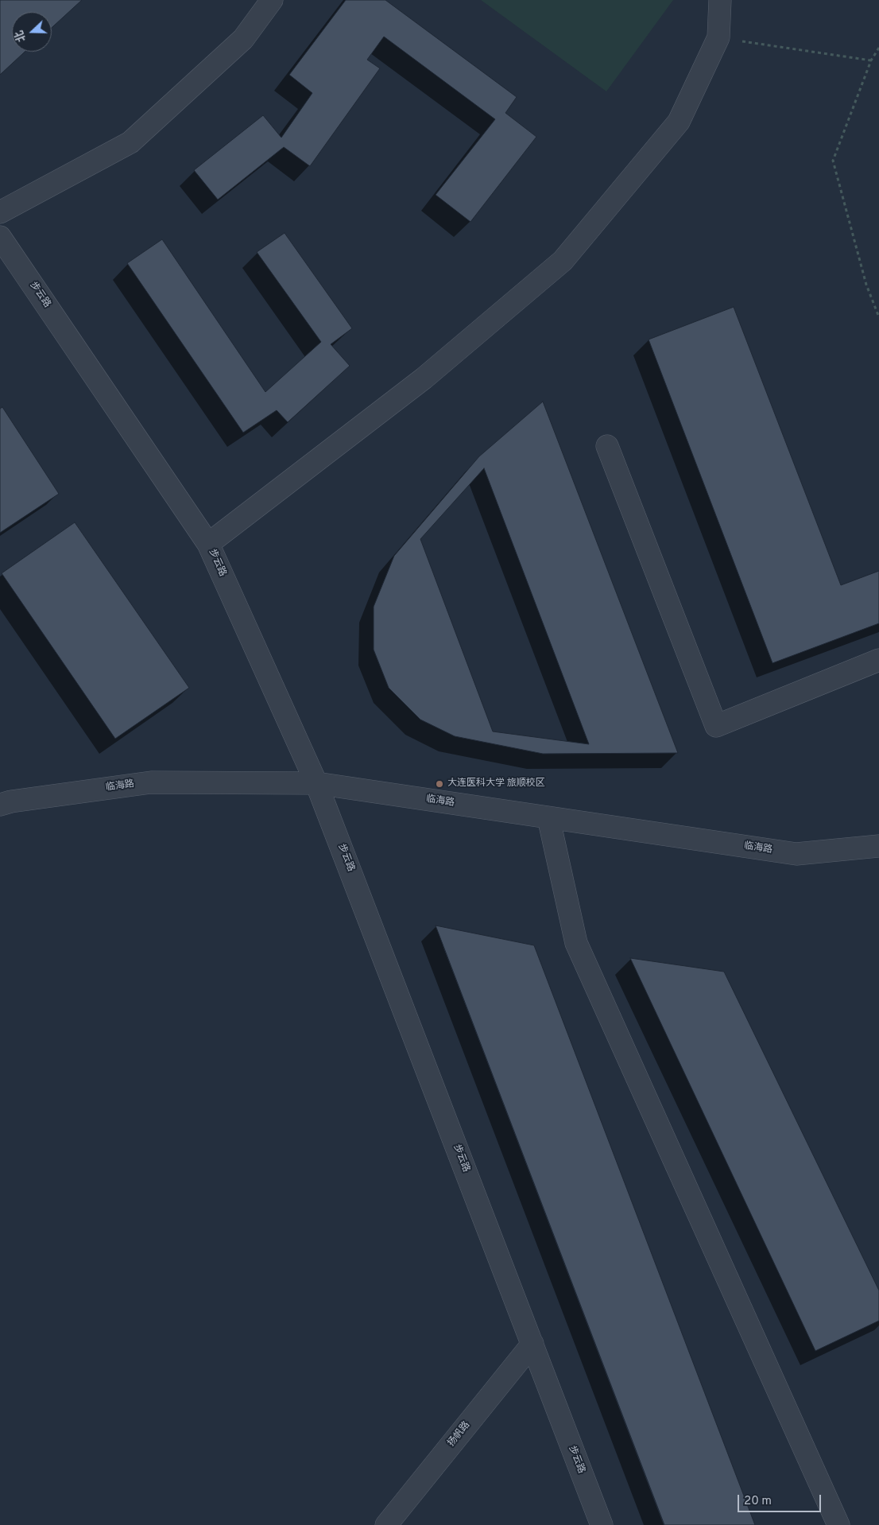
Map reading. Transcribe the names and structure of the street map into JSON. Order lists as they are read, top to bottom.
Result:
{
  "streets": {
    "street": ["步云路", "临海路", "扬帆路"]
  },
  "crossings": [
    ["步云路", "临海路"],
    ["步云路", "扬帆路"]
  ],
  "places": ["大连医科大学 旅顺校区"],
  "scale_bar": "20 m",
  "north": "left"
}
